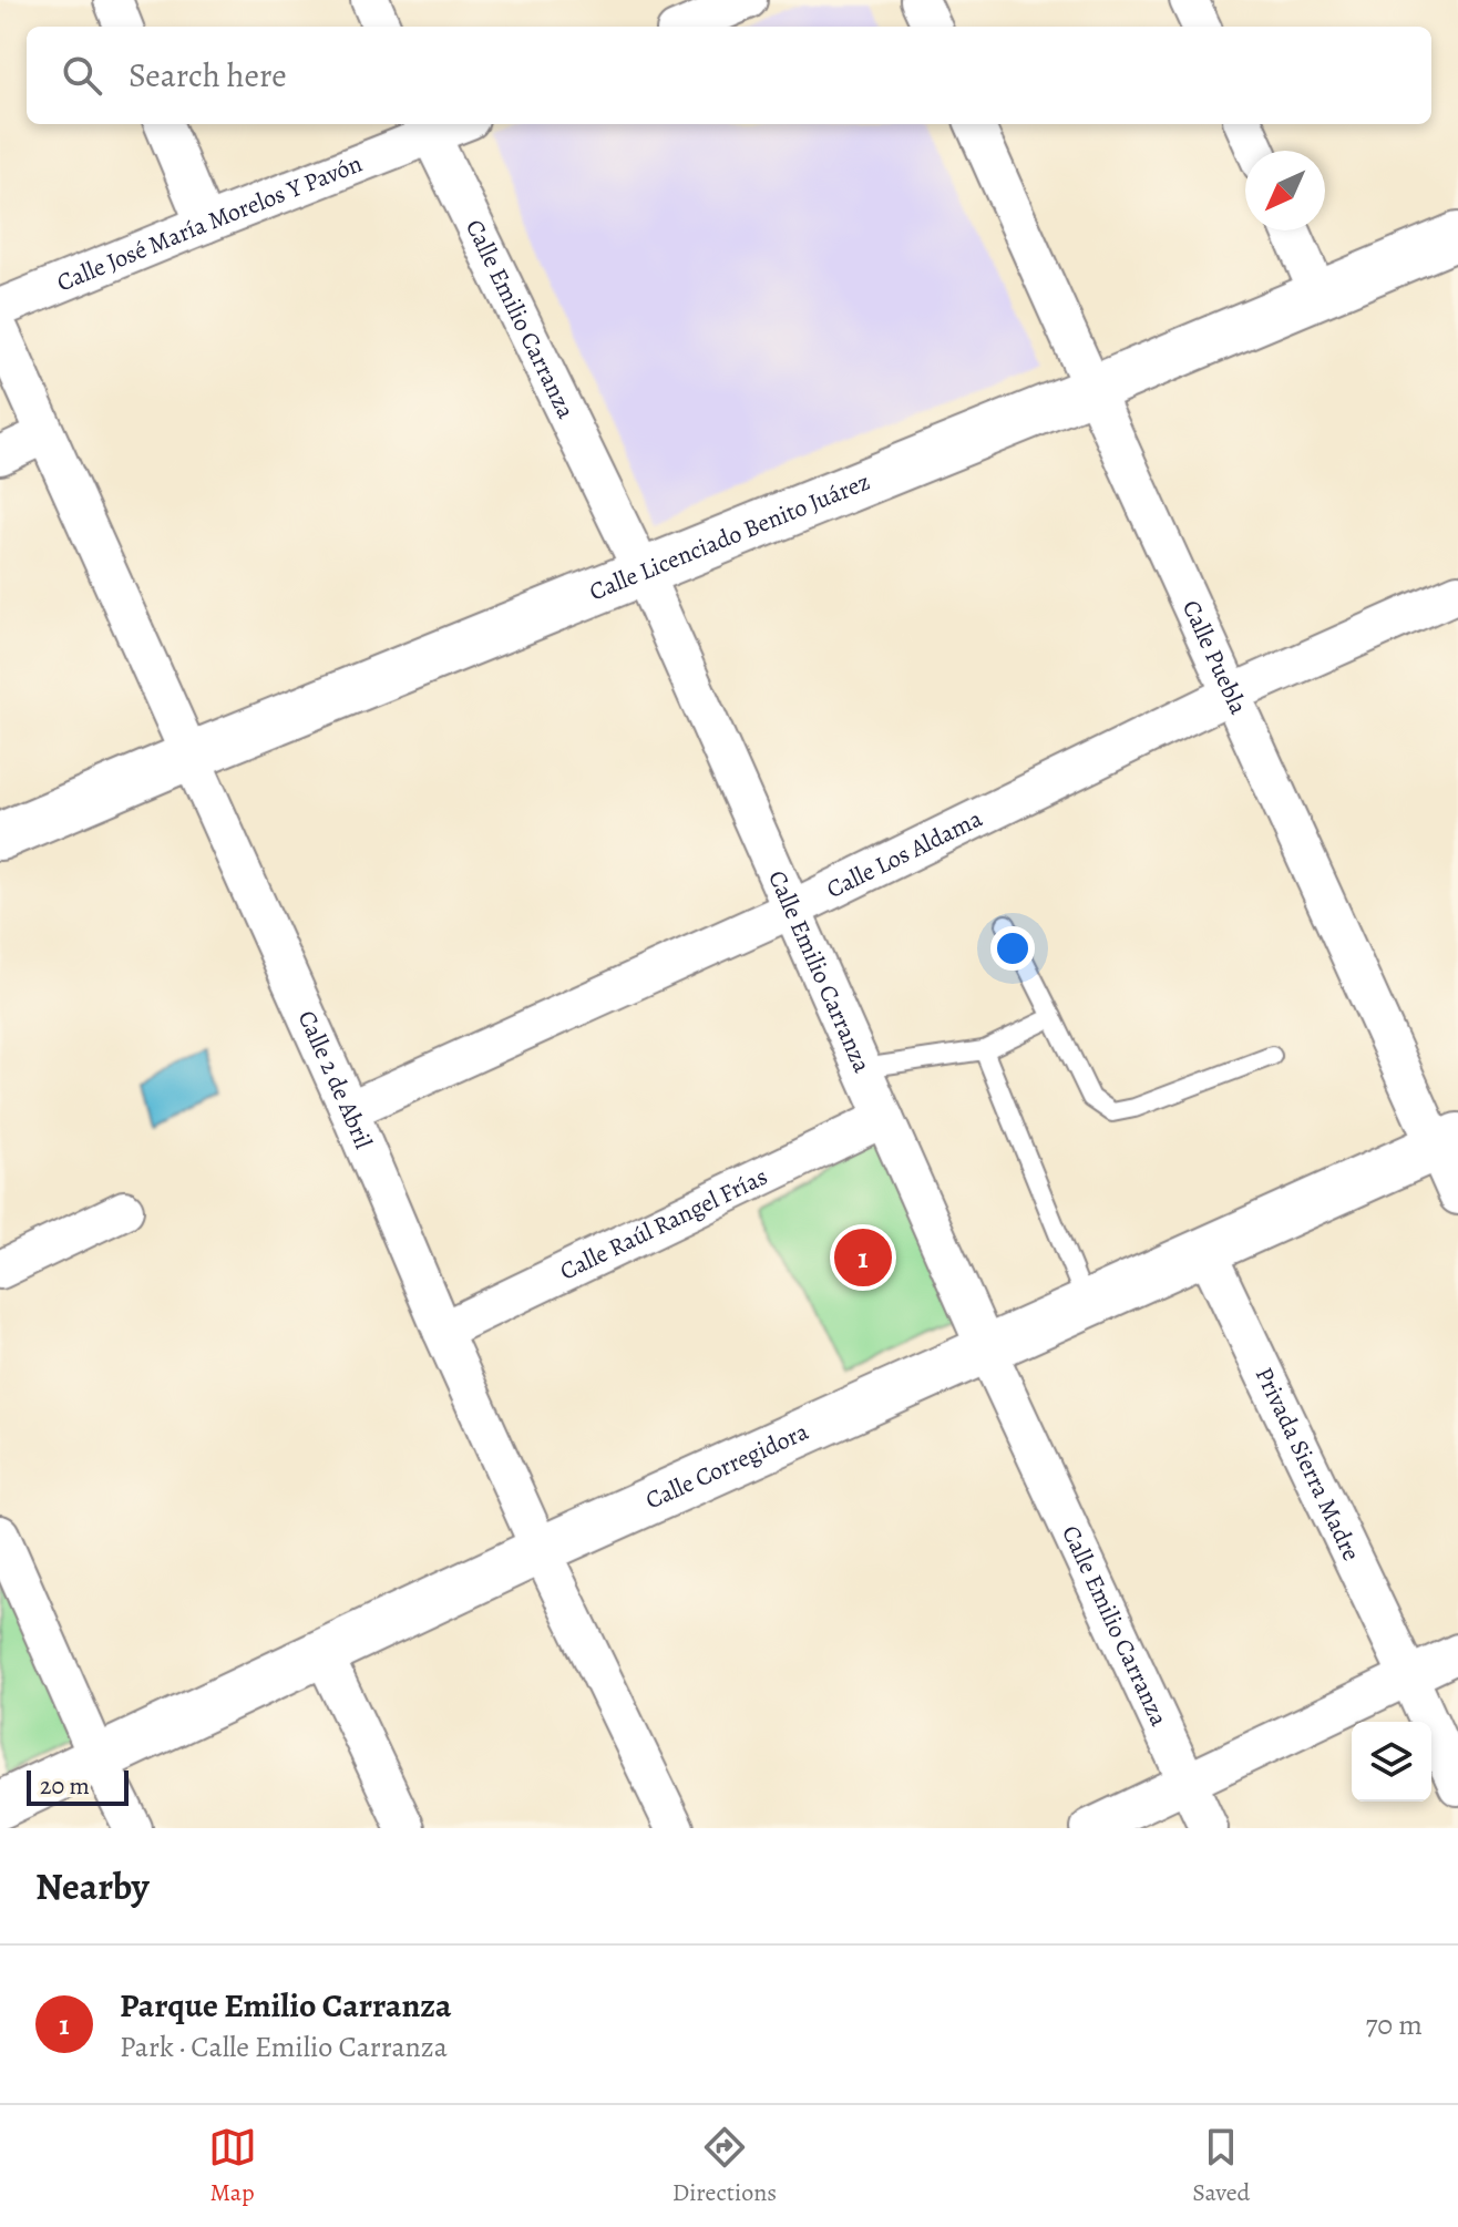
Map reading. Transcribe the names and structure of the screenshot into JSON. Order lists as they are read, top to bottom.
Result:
{
  "streets": {
    "street": [
      "Calle José María Morelos Y Pavón",
      "Calle Emilio Carranza",
      "Calle Licenciado Benito Juárez",
      "Calle Puebla",
      "Calle Los Aldama",
      "Calle 2 de Abril",
      "Calle Raúl Rangel Frías",
      "Privada Sierra Madre",
      "Calle Corregidora"
    ]
  },
  "crossings": [
    ["Calle José María Morelos Y Pavón", "Calle Emilio Carranza"],
    ["Calle Emilio Carranza", "Calle Licenciado Benito Juárez"],
    ["Calle Emilio Carranza", "Calle Los Aldama"],
    ["Calle Emilio Carranza", "Calle Raúl Rangel Frías"],
    ["Calle Emilio Carranza", "Calle Corregidora"],
    ["Calle Licenciado Benito Juárez", "Calle Puebla"],
    ["Calle Licenciado Benito Juárez", "Calle 2 de Abril"],
    ["Calle Puebla", "Calle Los Aldama"],
    ["Calle Puebla", "Calle Corregidora"],
    ["Calle Los Aldama", "Calle 2 de Abril"],
    ["Calle 2 de Abril", "Calle Raúl Rangel Frías"],
    ["Calle 2 de Abril", "Calle Corregidora"],
    ["Privada Sierra Madre", "Calle Corregidora"]
  ],
  "scale_bar": "20 m",
  "north": "bottom left",
  "page": {
    "search": "Search here",
    "pins": "1",
    "scale": "20 m",
    "heading": "Nearby",
    "list": [
      {
        "mark": "1",
        "name": "Parque Emilio Carranza",
        "note": "Park · Calle Emilio Carranza",
        "value": "70 m"
      }
    ],
    "nav": ["Map", "Directions", "Saved"]
  }
}
